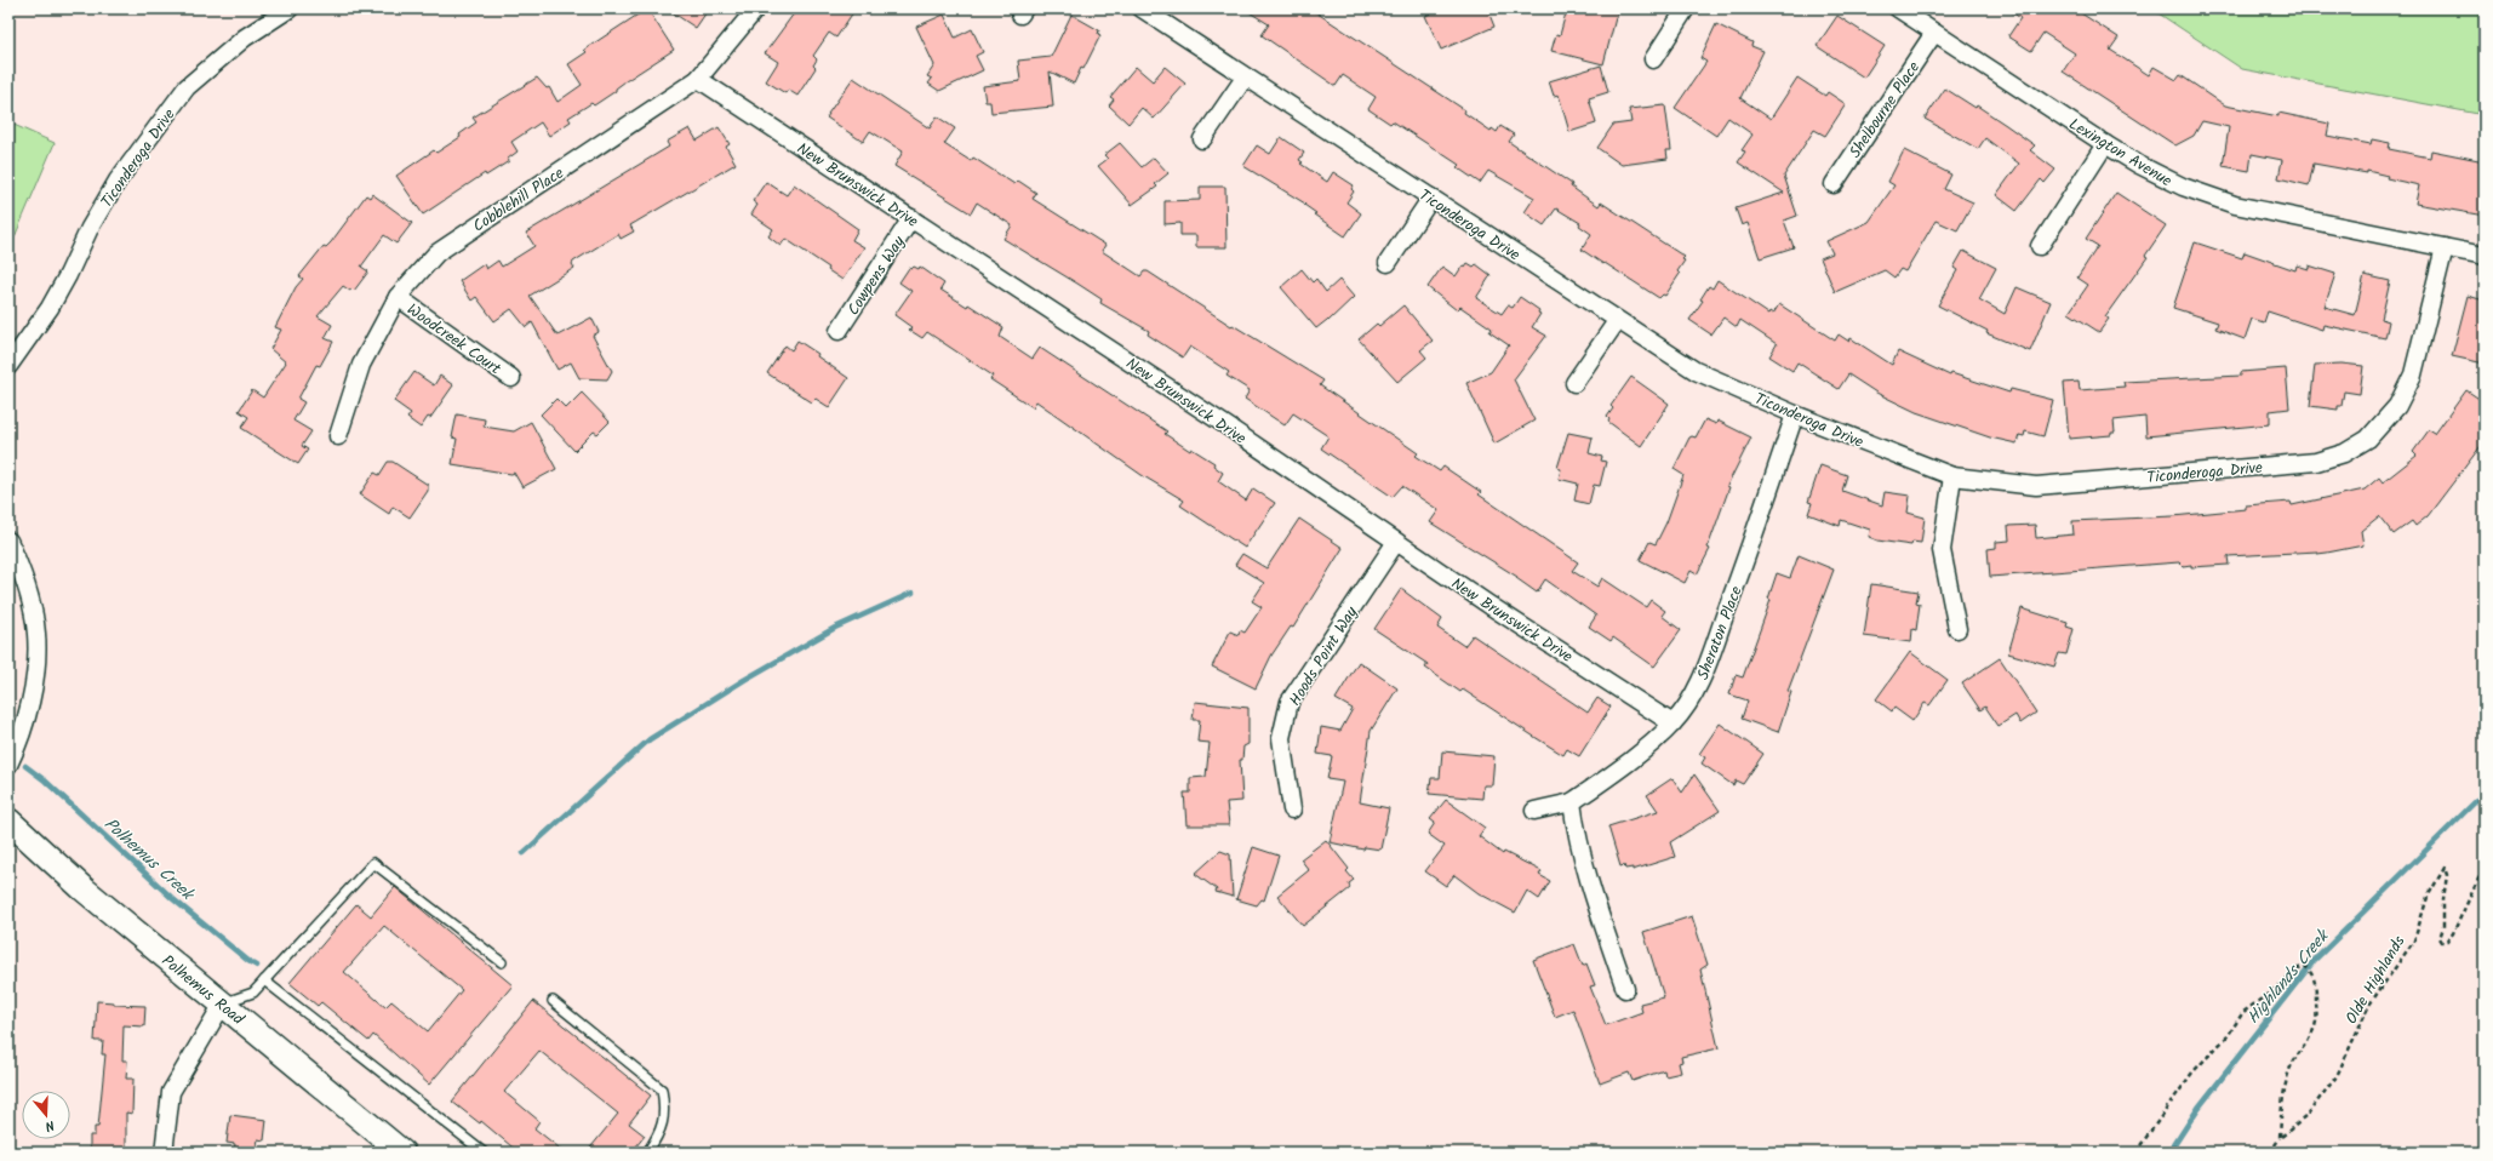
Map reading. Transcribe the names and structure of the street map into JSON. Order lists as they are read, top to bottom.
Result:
{
  "streets": {
    "main road": ["Polhemus Road"],
    "street": [
      "Shelbourne Place",
      "Lexington Avenue",
      "Ticonderoga Drive",
      "New Brunswick Drive",
      "Cobblehill Place",
      "Cowpens Way",
      "Woodcreek Court",
      "Sheraton Place",
      "Hoods Point Way"
    ],
    "path": ["Olde Highlands"]
  },
  "crossings": [
    ["Shelbourne Place", "Lexington Avenue"],
    ["Lexington Avenue", "Ticonderoga Drive"],
    ["Ticonderoga Drive", "Sheraton Place"],
    ["New Brunswick Drive", "Cobblehill Place"],
    ["New Brunswick Drive", "Cowpens Way"],
    ["New Brunswick Drive", "Sheraton Place"],
    ["New Brunswick Drive", "Hoods Point Way"],
    ["Cobblehill Place", "Woodcreek Court"]
  ],
  "water": ["Polhemus Creek", "Highlands Creek"],
  "north": "bottom"
}
